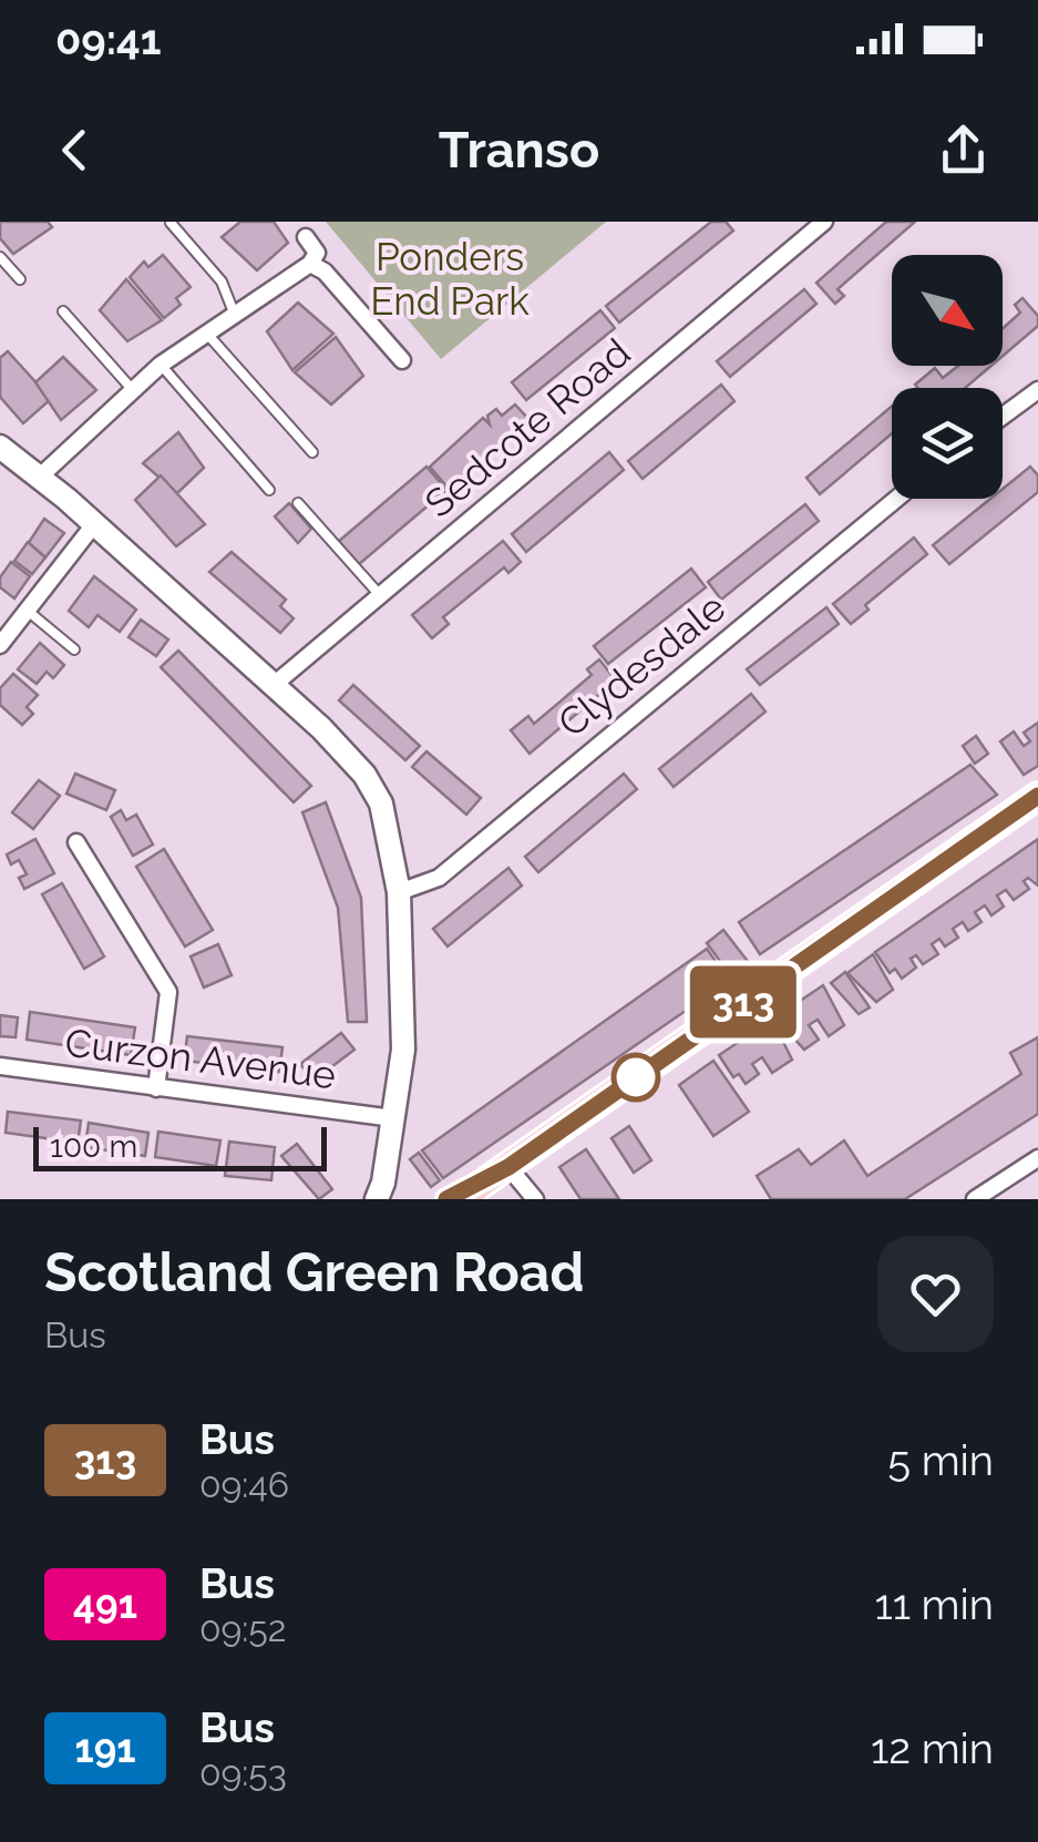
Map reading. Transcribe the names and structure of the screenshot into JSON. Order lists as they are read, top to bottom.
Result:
{
  "streets": {
    "street": ["Sedcote Road", "Clydesdale", "Curzon Avenue"]
  },
  "parks": ["Ponders End Park"],
  "lines": ["bus line 313"],
  "scale_bar": "100 m",
  "north": "bottom right",
  "page": {
    "status": "09:41",
    "header": "Transo",
    "on_map": "313",
    "scale": "100 m",
    "heading": ["Scotland Green Road", "Bus"],
    "list": [
      {
        "mark": "313",
        "name": "Bus",
        "note": "09:46",
        "value": "5 min"
      },
      {
        "mark": "491",
        "name": "Bus",
        "note": "09:52",
        "value": "11 min"
      },
      {
        "mark": "191",
        "name": "Bus",
        "note": "09:53",
        "value": "12 min"
      }
    ]
  }
}
